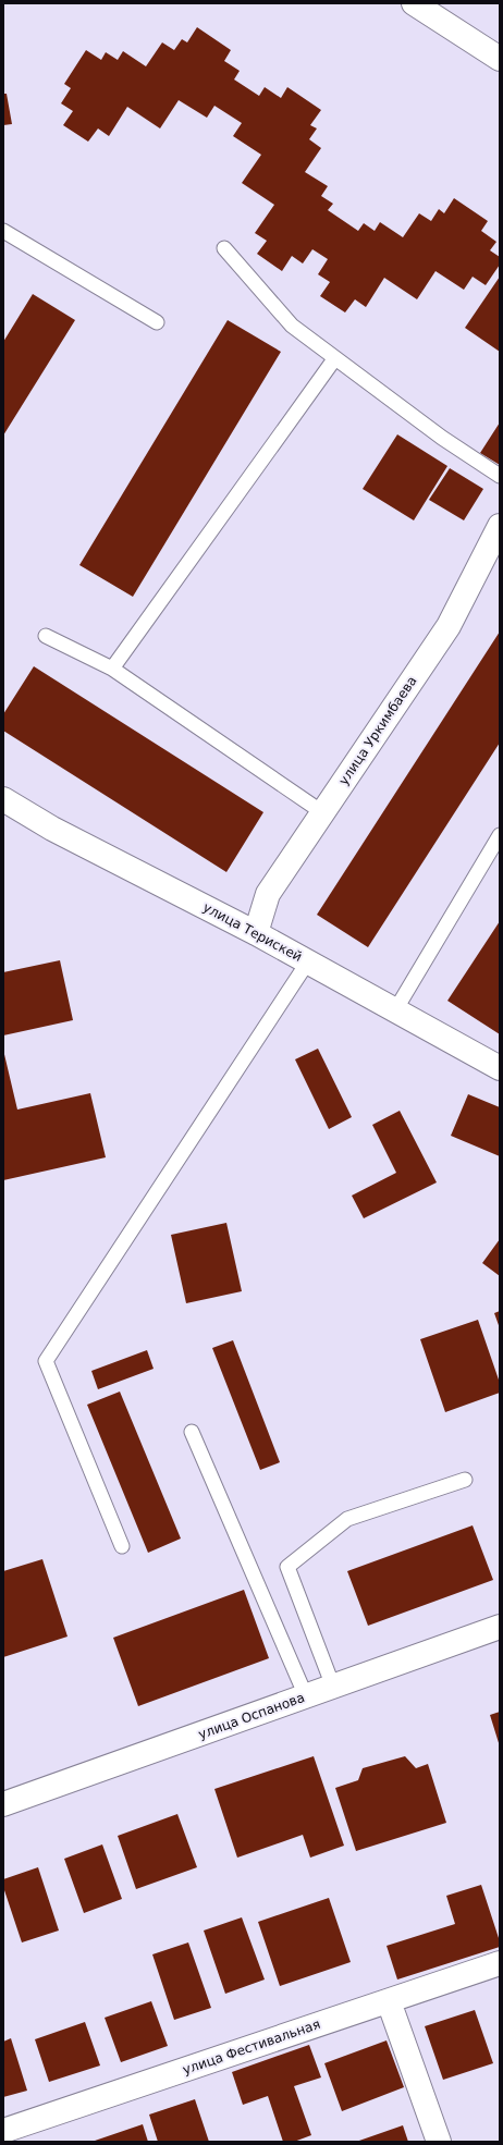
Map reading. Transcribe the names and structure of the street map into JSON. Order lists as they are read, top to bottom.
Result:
{
  "streets": {
    "street": [
      "улица Уркимбаева",
      "улица Терискей",
      "улица Оспанова",
      "улица Фестивальная"
    ]
  },
  "crossings": [
    ["улица Уркимбаева", "улица Терискей"]
  ]
}
